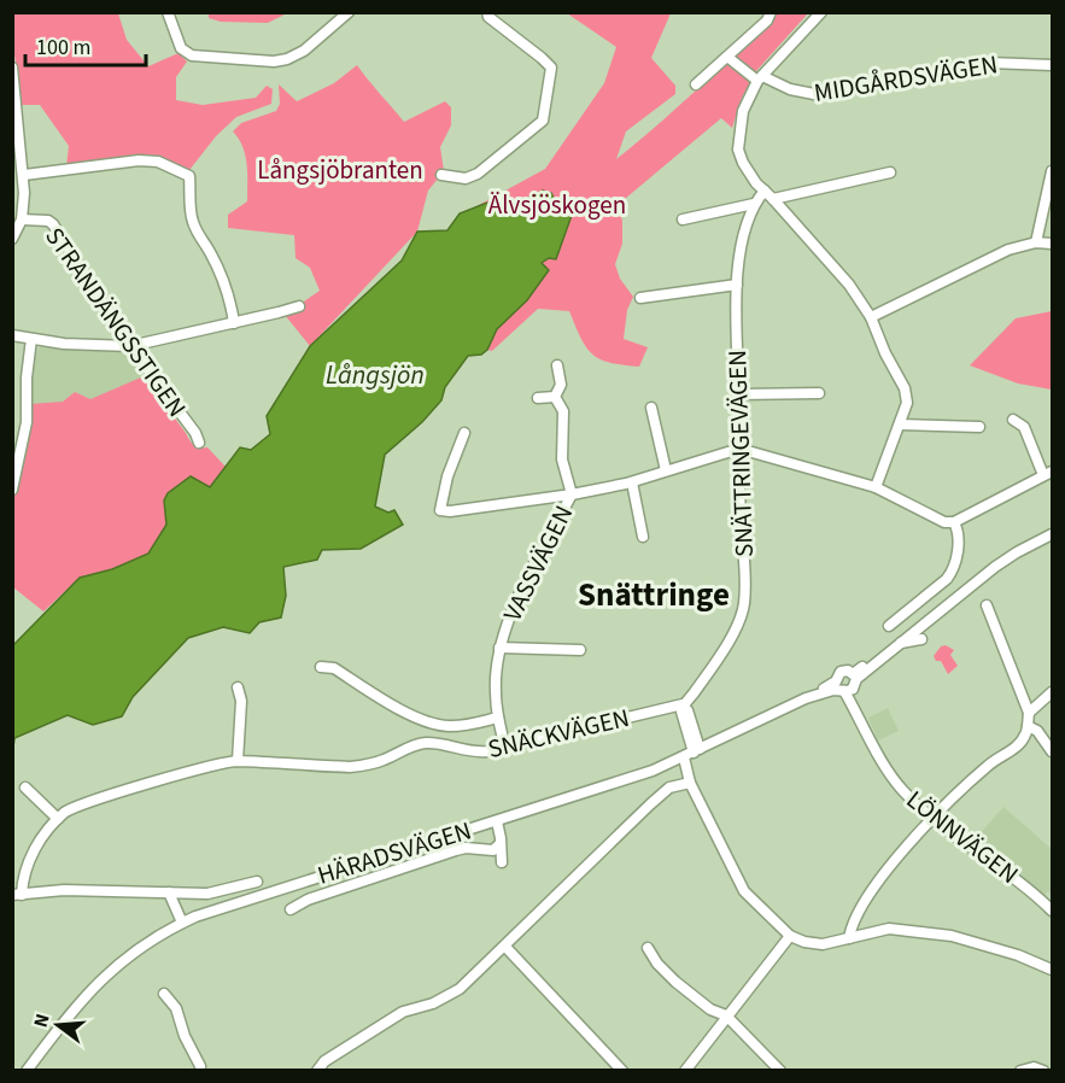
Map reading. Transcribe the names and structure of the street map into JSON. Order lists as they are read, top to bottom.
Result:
{
  "streets": {
    "street": [
      "MIDGÅRDSVÄGEN",
      "STRANDÄNGSSTIGEN",
      "SNÄTTRINGEVÄGEN",
      "VASSVÄGEN",
      "SNÄCKVÄGEN",
      "LÖNNVÄGEN",
      "HÄRADSVÄGEN"
    ]
  },
  "crossings": [
    ["SNÄTTRINGEVÄGEN", "SNÄCKVÄGEN"],
    ["VASSVÄGEN", "SNÄCKVÄGEN"],
    ["LÖNNVÄGEN", "HÄRADSVÄGEN"]
  ],
  "districts": ["Snättringe"],
  "water": ["Långsjön"],
  "parks": ["Långsjöbranten", "Älvsjöskogen"],
  "scale_bar": "100 m",
  "north": "left"
}
